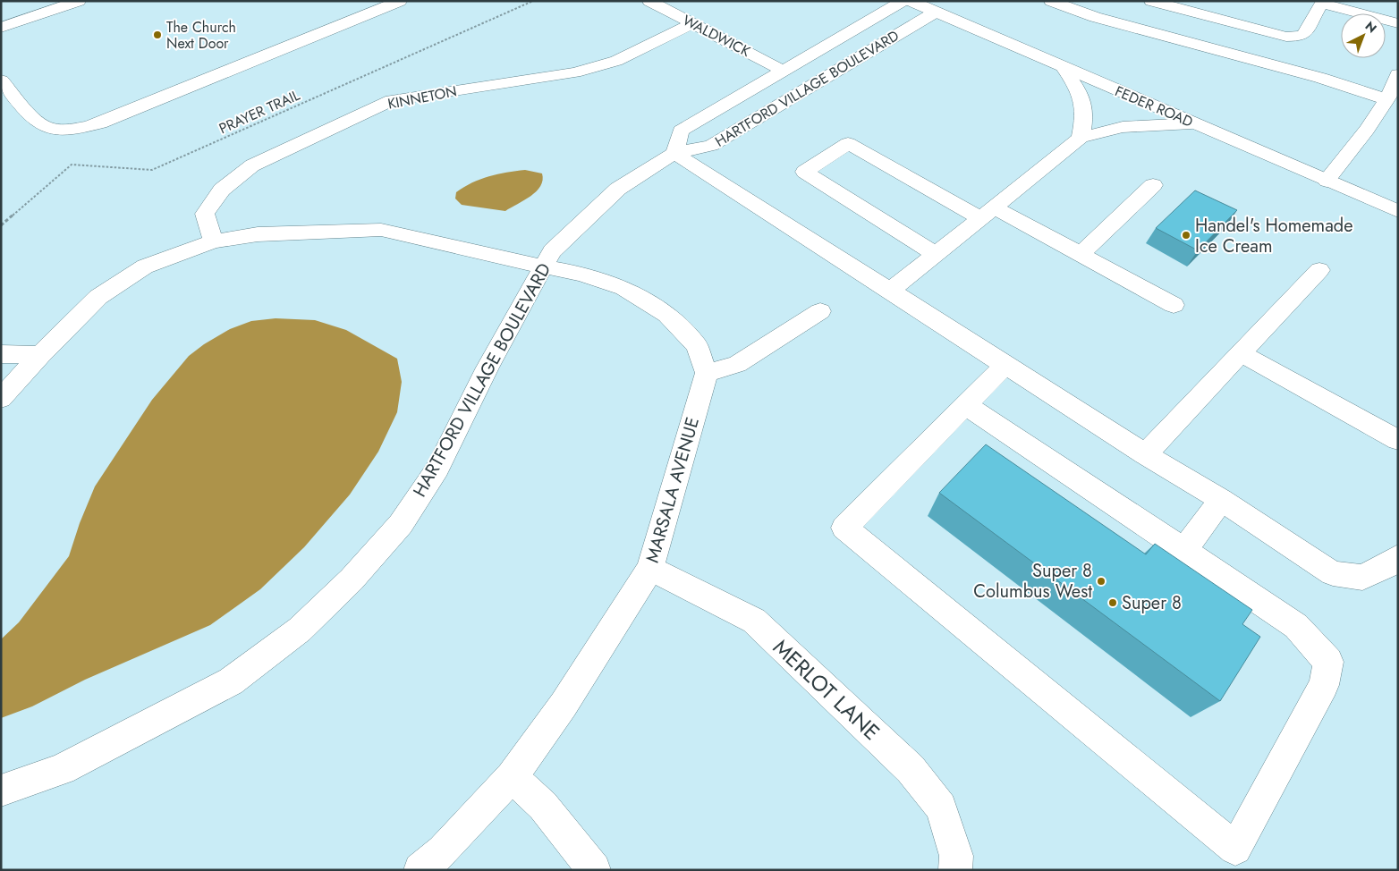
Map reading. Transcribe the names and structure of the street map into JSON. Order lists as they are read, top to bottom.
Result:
{
  "streets": {
    "street": [
      "WALDWICK",
      "HARTFORD VILLAGE BOULEVARD",
      "KINNETON",
      "FEDER ROAD",
      "MARSALA AVENUE",
      "MERLOT LANE"
    ],
    "path": ["PRAYER TRAIL"]
  },
  "crossings": [
    ["WALDWICK", "HARTFORD VILLAGE BOULEVARD"],
    ["WALDWICK", "KINNETON"],
    ["HARTFORD VILLAGE BOULEVARD", "FEDER ROAD"],
    ["MARSALA AVENUE", "MERLOT LANE"]
  ],
  "places": [
    "The Church Next Door",
    "Handel's Homemade Ice Cream",
    "Super 8 Columbus West",
    "Super 8"
  ],
  "north": "top right"
}
